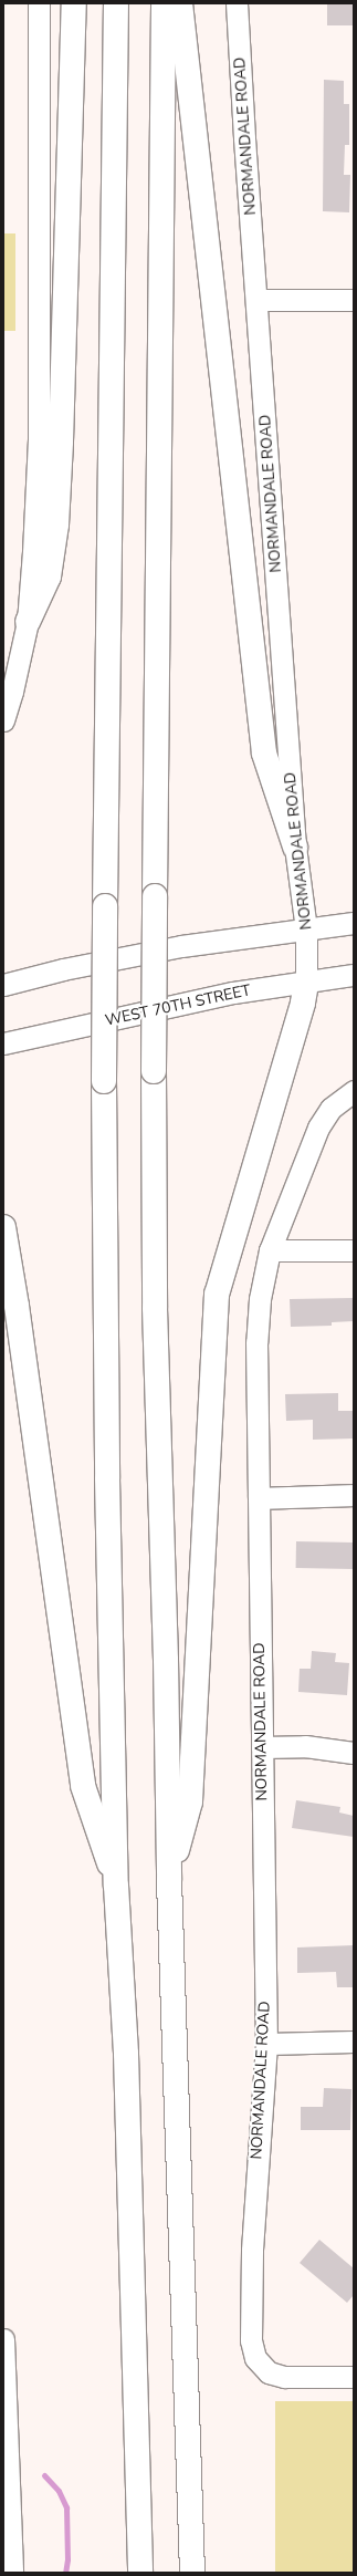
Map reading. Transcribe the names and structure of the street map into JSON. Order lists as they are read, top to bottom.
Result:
{
  "streets": {
    "street": ["NORMANDALE ROAD", "WEST 70TH STREET"]
  },
  "crossings": [
    ["NORMANDALE ROAD", "WEST 70TH STREET"]
  ]
}
